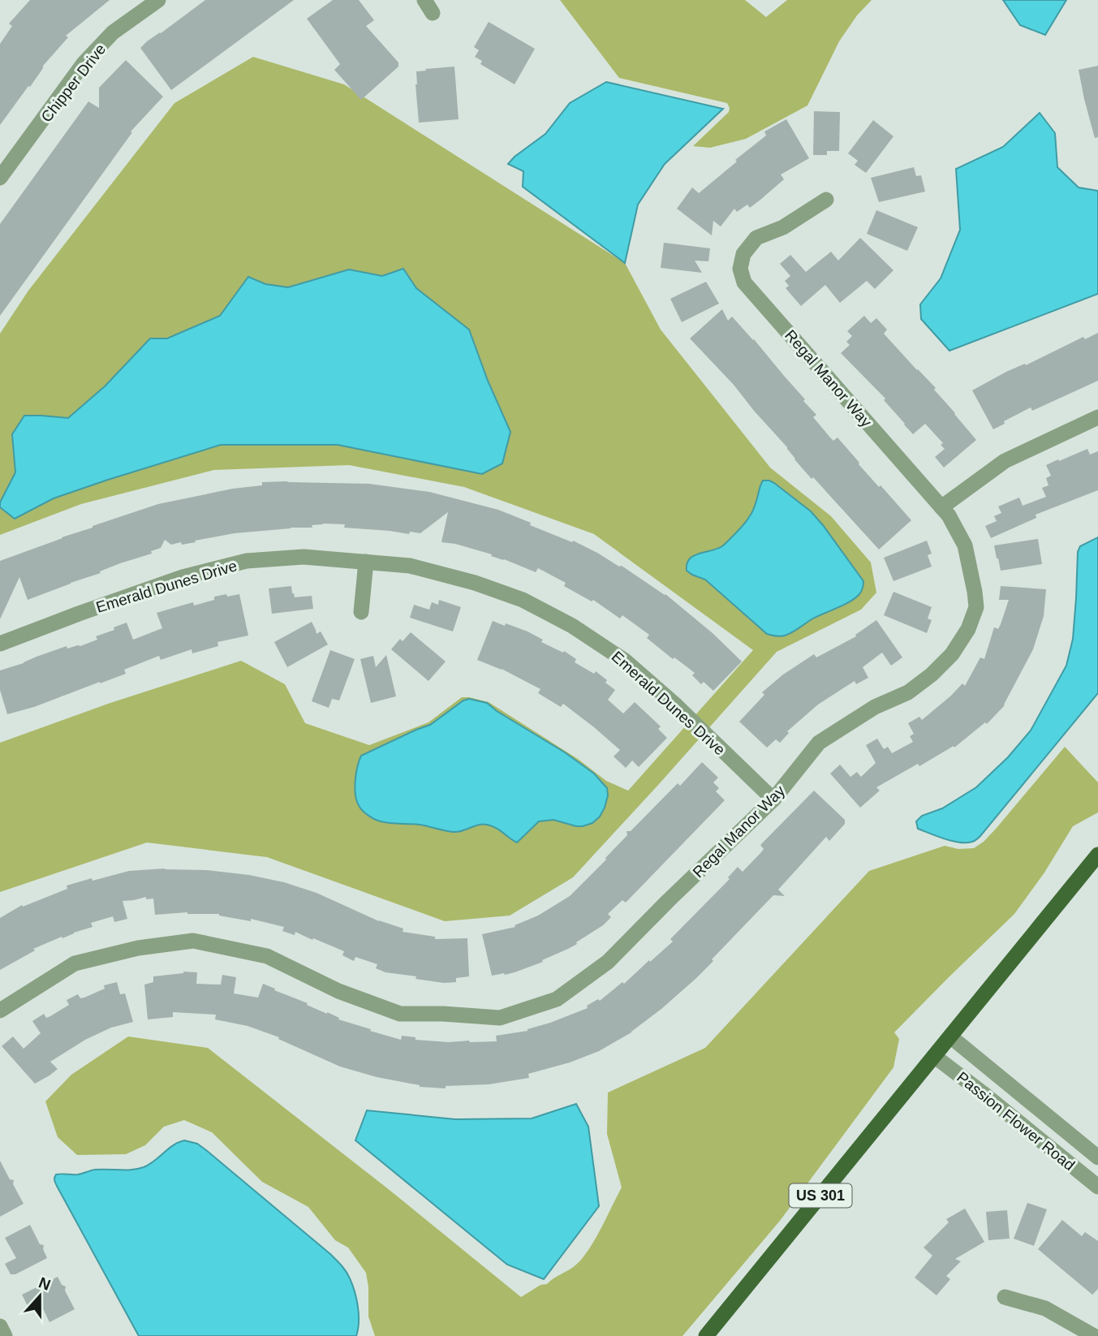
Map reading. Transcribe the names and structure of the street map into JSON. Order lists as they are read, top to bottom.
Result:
{
  "streets": {
    "main road": ["US 301"],
    "street": [
      "Chipper Drive",
      "Regal Manor Way",
      "Emerald Dunes Drive",
      "Passion Flower Road"
    ]
  },
  "crossings": [
    ["Regal Manor Way", "Emerald Dunes Drive"],
    ["Passion Flower Road", "US 301"]
  ],
  "north": "top"
}
